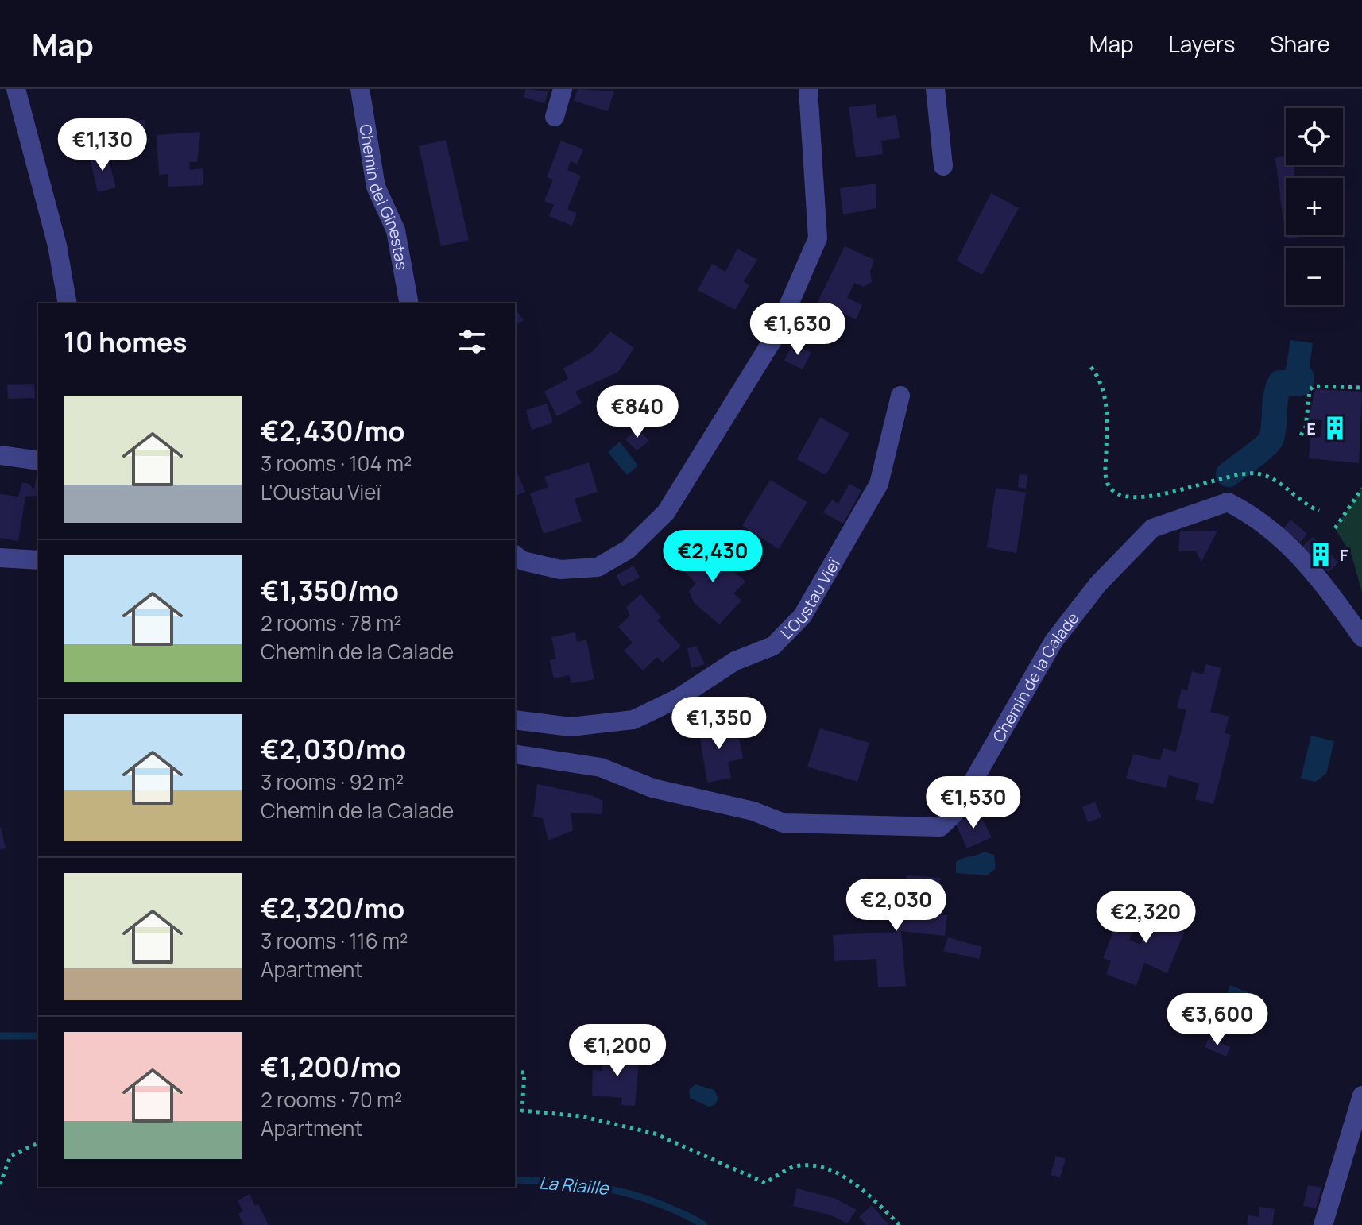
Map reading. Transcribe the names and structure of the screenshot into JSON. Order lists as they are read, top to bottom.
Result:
{
  "streets": {
    "street": ["Chemin dei Ginestas", "L'Oustau Vieï", "Chemin de la Calade"]
  },
  "water": ["La Riaille"],
  "places": {
    "building": ["E", "F"]
  },
  "page": {
    "header": "Map",
    "nav": ["Map", "Layers", "Share"],
    "map_buttons": ["+", "−"],
    "price": [
      "€1,130",
      "€1,630",
      "€840",
      "€2,430",
      "€1,350",
      "€1,530",
      "€2,030",
      "€2,320",
      "€3,600",
      "€1,200"
    ],
    "heading": "10 homes",
    "list": [
      {
        "name": "€2,430/mo",
        "note": "3 rooms · 104 m² · L'Oustau Vieï"
      },
      {
        "name": "€1,350/mo",
        "note": "2 rooms · 78 m² · Chemin de la Calade"
      },
      {
        "name": "€2,030/mo",
        "note": "3 rooms · 92 m² · Chemin de la Calade"
      },
      {
        "name": "€2,320/mo",
        "note": "3 rooms · 116 m² · Apartment"
      },
      {
        "name": "€1,200/mo",
        "note": "2 rooms · 70 m² · Apartment"
      }
    ]
  }
}
